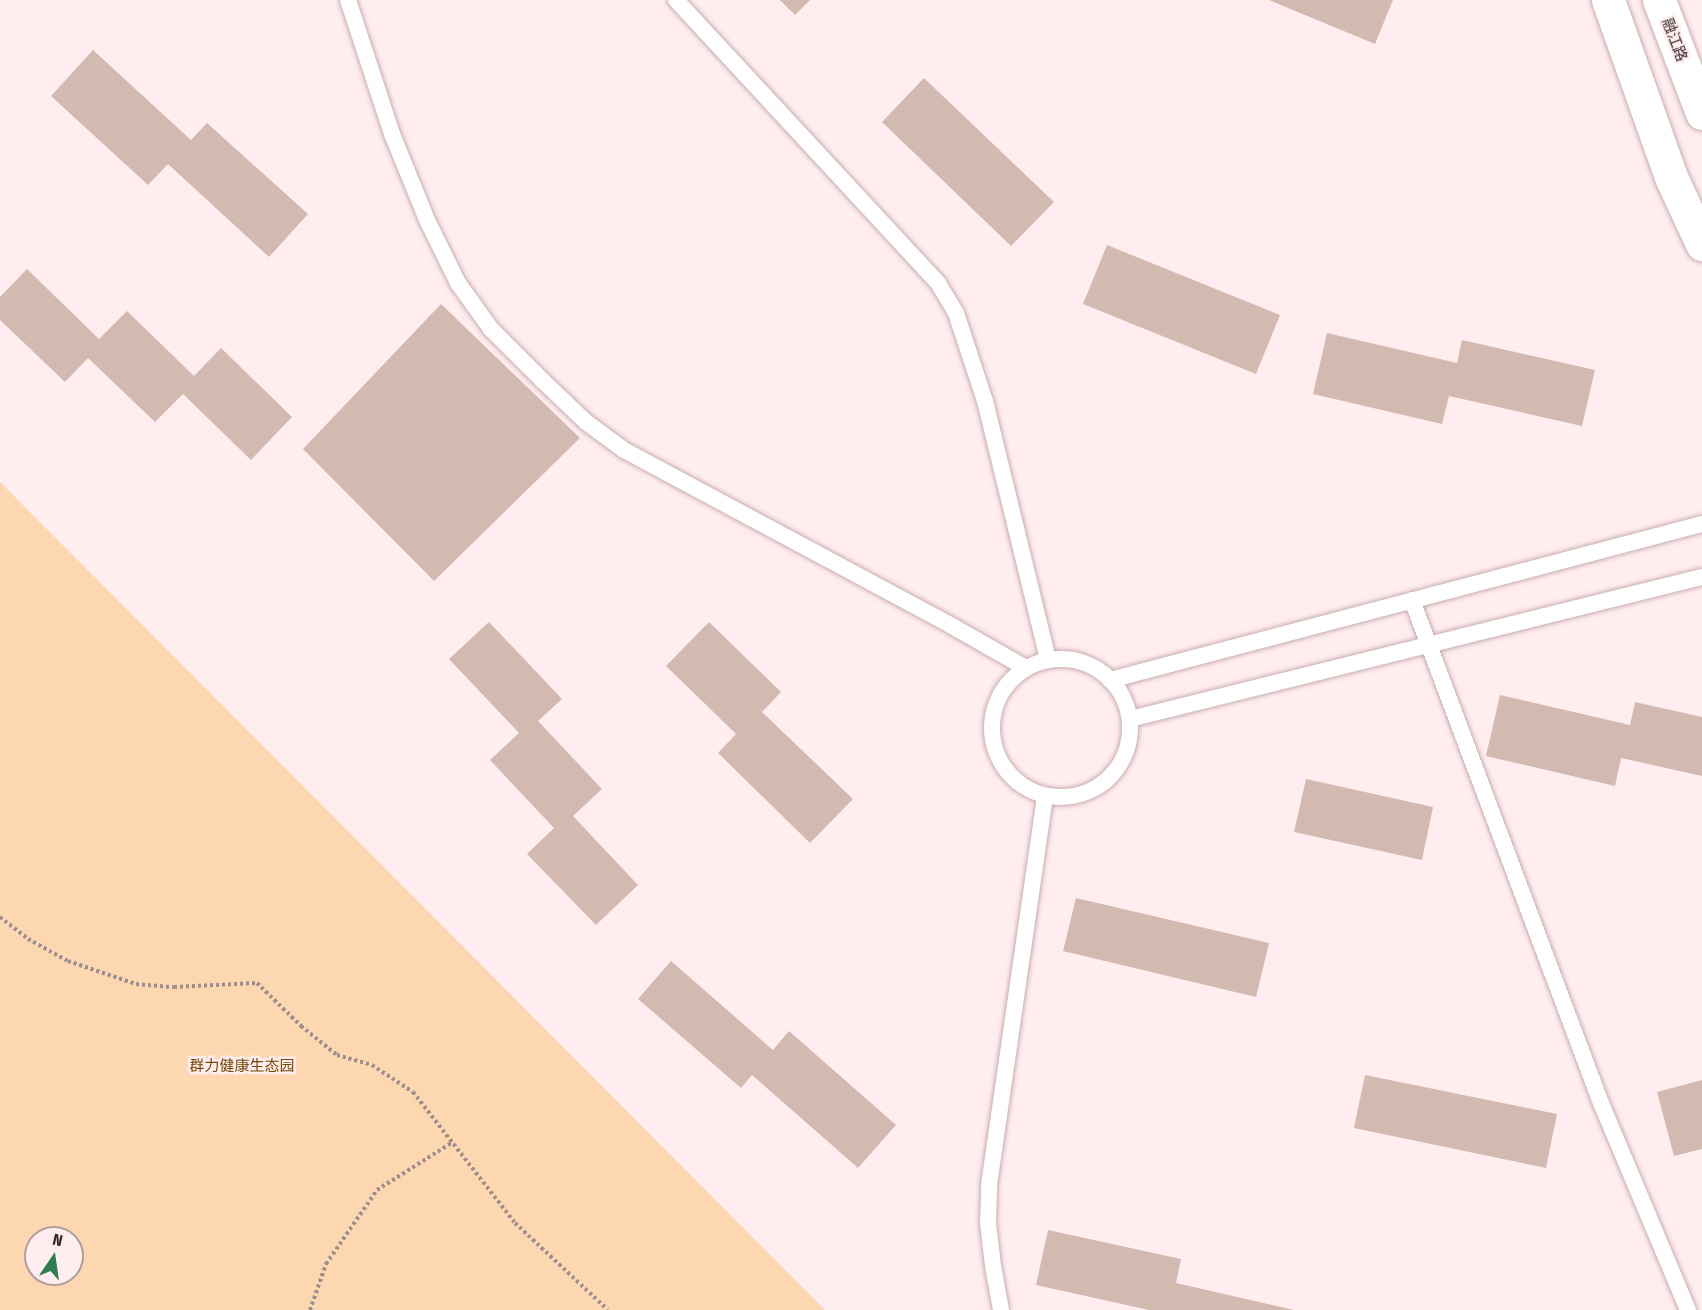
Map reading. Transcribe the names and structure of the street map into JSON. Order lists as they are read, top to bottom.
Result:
{
  "streets": {
    "street": ["融江路"]
  },
  "parks": ["群力健康生态园"],
  "north": "top"
}
